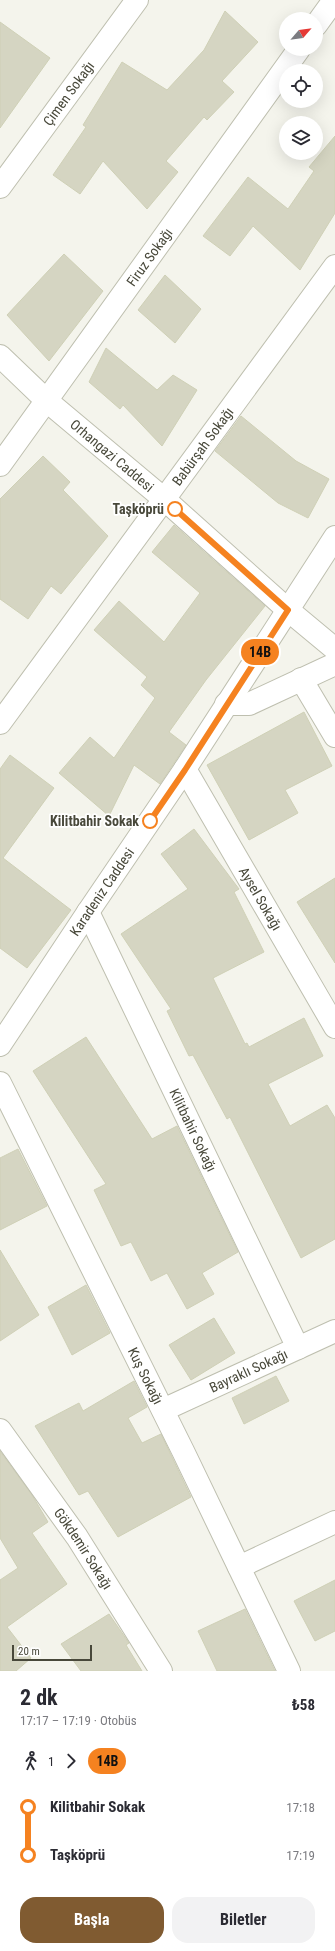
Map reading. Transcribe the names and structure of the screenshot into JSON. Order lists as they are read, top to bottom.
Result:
{
  "streets": {
    "street": [
      "Çimen Sokağı",
      "Firuz Sokağı",
      "Babürşah Sokağı",
      "Orhangazi Caddesi",
      "Karadeniz Caddesi",
      "Aysel Sokağı",
      "Kilitbahir Sokağı",
      "Bayraklı Sokağı",
      "Kuş Sokağı",
      "Gökdemir Sokağı"
    ]
  },
  "crossings": [
    ["Firuz Sokağı", "Orhangazi Caddesi"],
    ["Babürşah Sokağı", "Orhangazi Caddesi"],
    ["Orhangazi Caddesi", "Karadeniz Caddesi"],
    ["Karadeniz Caddesi", "Aysel Sokağı"],
    ["Karadeniz Caddesi", "Kilitbahir Sokağı"],
    ["Kilitbahir Sokağı", "Bayraklı Sokağı"],
    ["Bayraklı Sokağı", "Kuş Sokağı"]
  ],
  "places": ["Taşköprü", "Kilitbahir Sokak"],
  "lines": ["bus line 14B"],
  "scale_bar": "20 m",
  "north": "top right",
  "page": {
    "on_map": "14B",
    "scale": "20 m",
    "heading": ["2 dk", "17:17 – 17:19 · Otobüs", "₺58"],
    "legs": ["1", "14B"],
    "list": [
      {
        "name": "Kilitbahir Sokak",
        "value": "17:18"
      },
      {
        "name": "Taşköprü",
        "value": "17:19"
      }
    ],
    "buttons": ["Başla", "Biletler"]
  }
}
